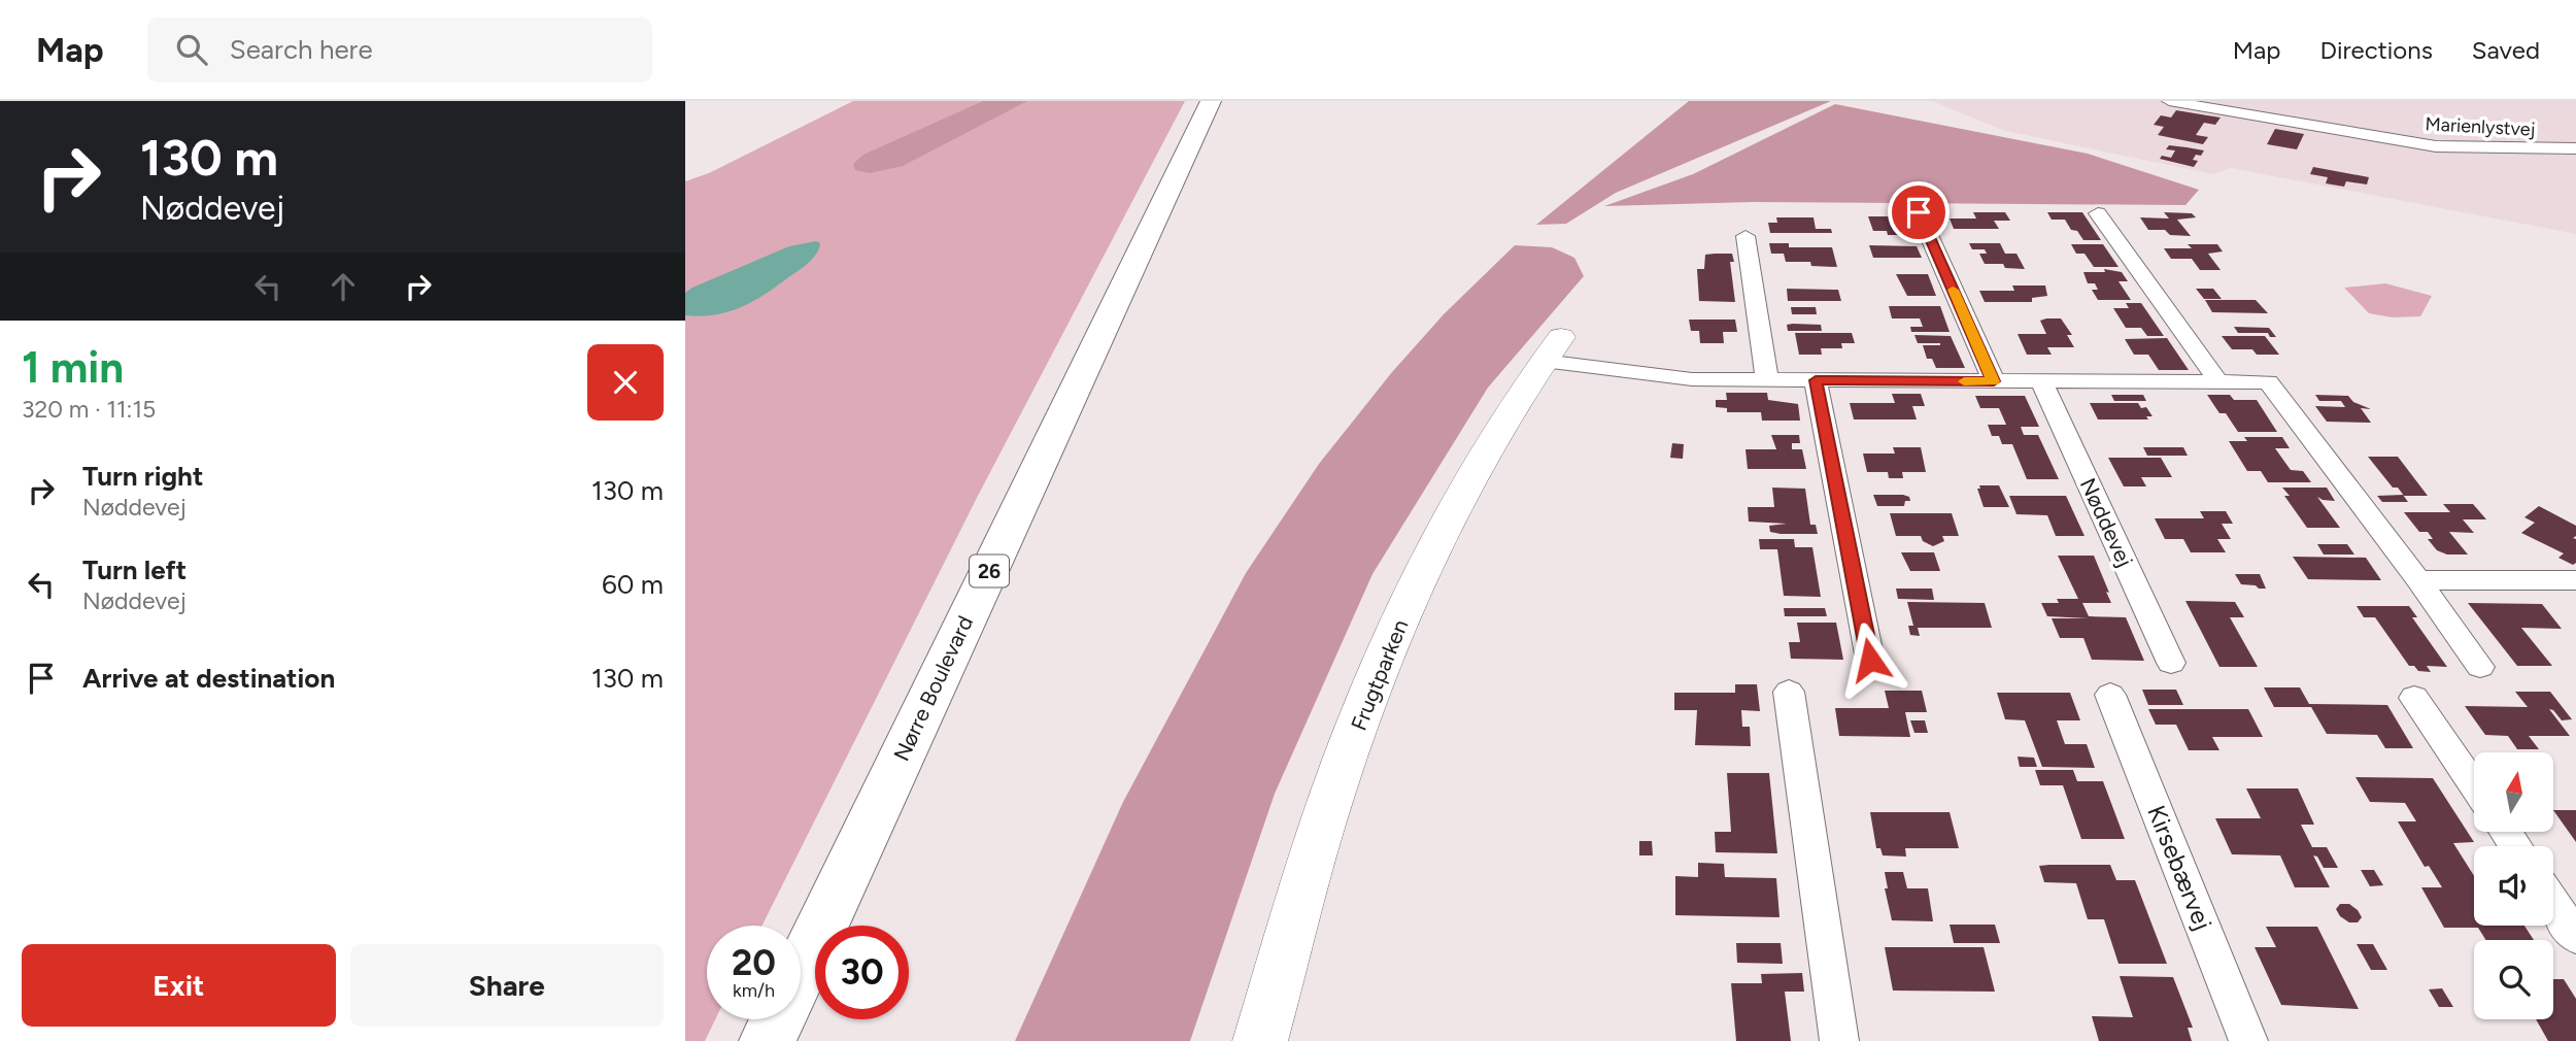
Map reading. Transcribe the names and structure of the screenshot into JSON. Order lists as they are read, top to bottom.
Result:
{
  "streets": {
    "highway": ["26", "Nørre Boulevard"],
    "street": [
      "Marienlystvej",
      "Nøddevej",
      "Frugtparken",
      "Kirsebærvej"
    ]
  },
  "north": "top",
  "page": {
    "header": "Map",
    "search": "Search here",
    "nav": ["Map", "Directions", "Saved"],
    "turn": ["130 m", "Nøddevej"],
    "heading": ["1 min", "320 m · 11:15"],
    "list": [
      {
        "name": "Turn right",
        "note": "Nøddevej",
        "value": "130 m"
      },
      {
        "name": "Turn left",
        "note": "Nøddevej",
        "value": "60 m"
      },
      {
        "name": "Arrive at destination",
        "value": "130 m"
      }
    ],
    "speed": "20 km/h",
    "limit": "30",
    "buttons": ["Exit", "Share"]
  }
}
